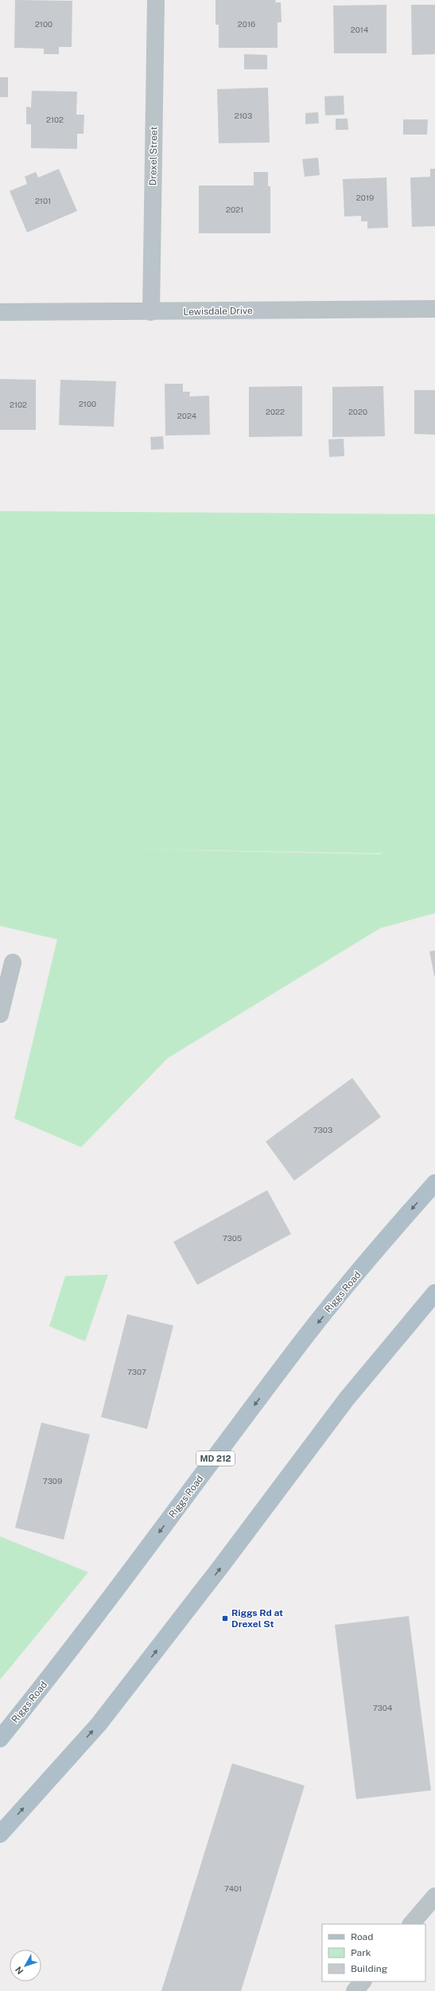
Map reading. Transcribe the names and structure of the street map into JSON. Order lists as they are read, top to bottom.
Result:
{
  "streets": {
    "main road": ["Riggs Road", "MD 212"],
    "street": ["Drexel Street", "Lewisdale Drive"]
  },
  "crossings": [
    ["Drexel Street", "Lewisdale Drive"]
  ],
  "places": {
    "transit": ["Riggs Rd at Drexel St"]
  },
  "house_numbers": [
    "2100",
    "2016",
    "2014",
    "2103",
    "2102",
    "2019",
    "2101",
    "2021",
    "2100",
    "2102",
    "2022",
    "2020",
    "2024",
    "7303",
    "7305",
    "7307",
    "7309",
    "7304",
    "7401"
  ],
  "legend": ["Road", "Park", "Building"],
  "north": "bottom left"
}
